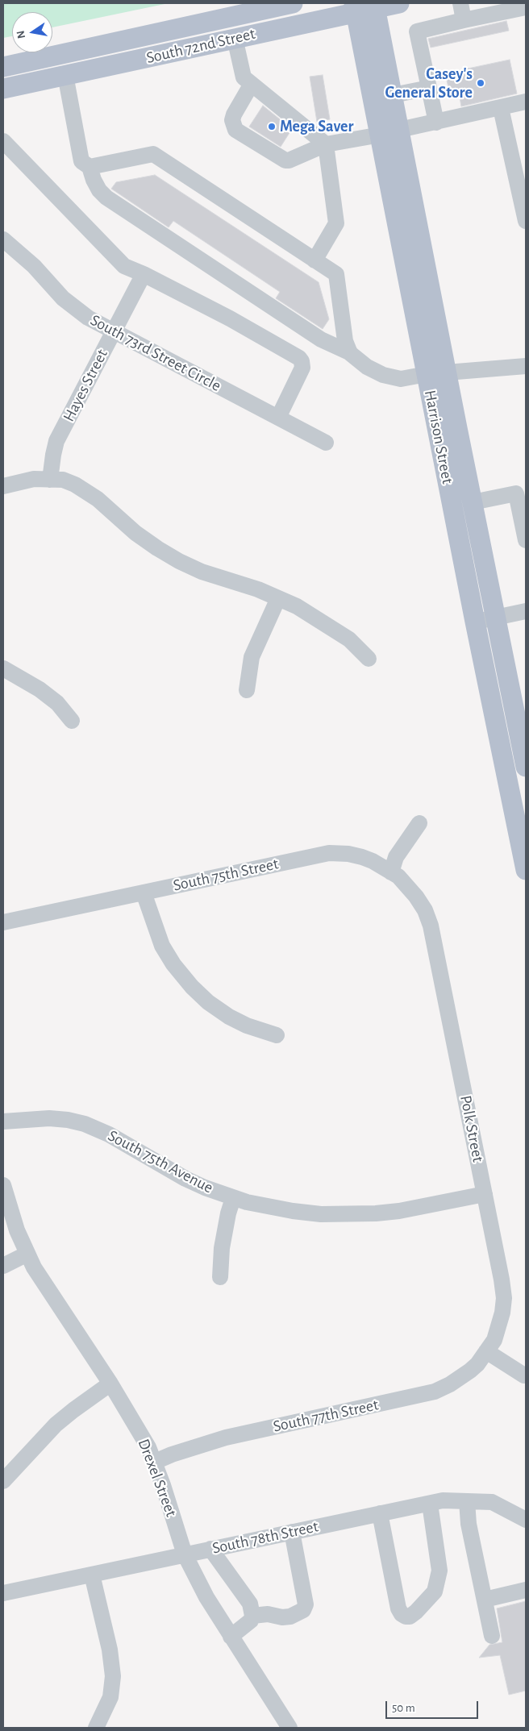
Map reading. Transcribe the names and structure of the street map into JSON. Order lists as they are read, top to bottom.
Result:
{
  "streets": {
    "main road": ["South 72nd Street", "Harrison Street"],
    "street": [
      "South 73rd Street Circle",
      "Hayes Street",
      "South 75th Street",
      "Polk Street",
      "South 75th Avenue",
      "South 77th Street",
      "Drexel Street",
      "South 78th Street"
    ]
  },
  "crossings": [
    ["South 72nd Street", "Harrison Street"],
    ["South 73rd Street Circle", "Hayes Street"],
    ["South 75th Street", "Polk Street"],
    ["Polk Street", "South 75th Avenue"],
    ["Polk Street", "South 77th Street"],
    ["South 77th Street", "Drexel Street"],
    ["Drexel Street", "South 78th Street"]
  ],
  "places": ["Casey's General Store", "Mega Saver"],
  "scale_bar": "50 m",
  "north": "left"
}
